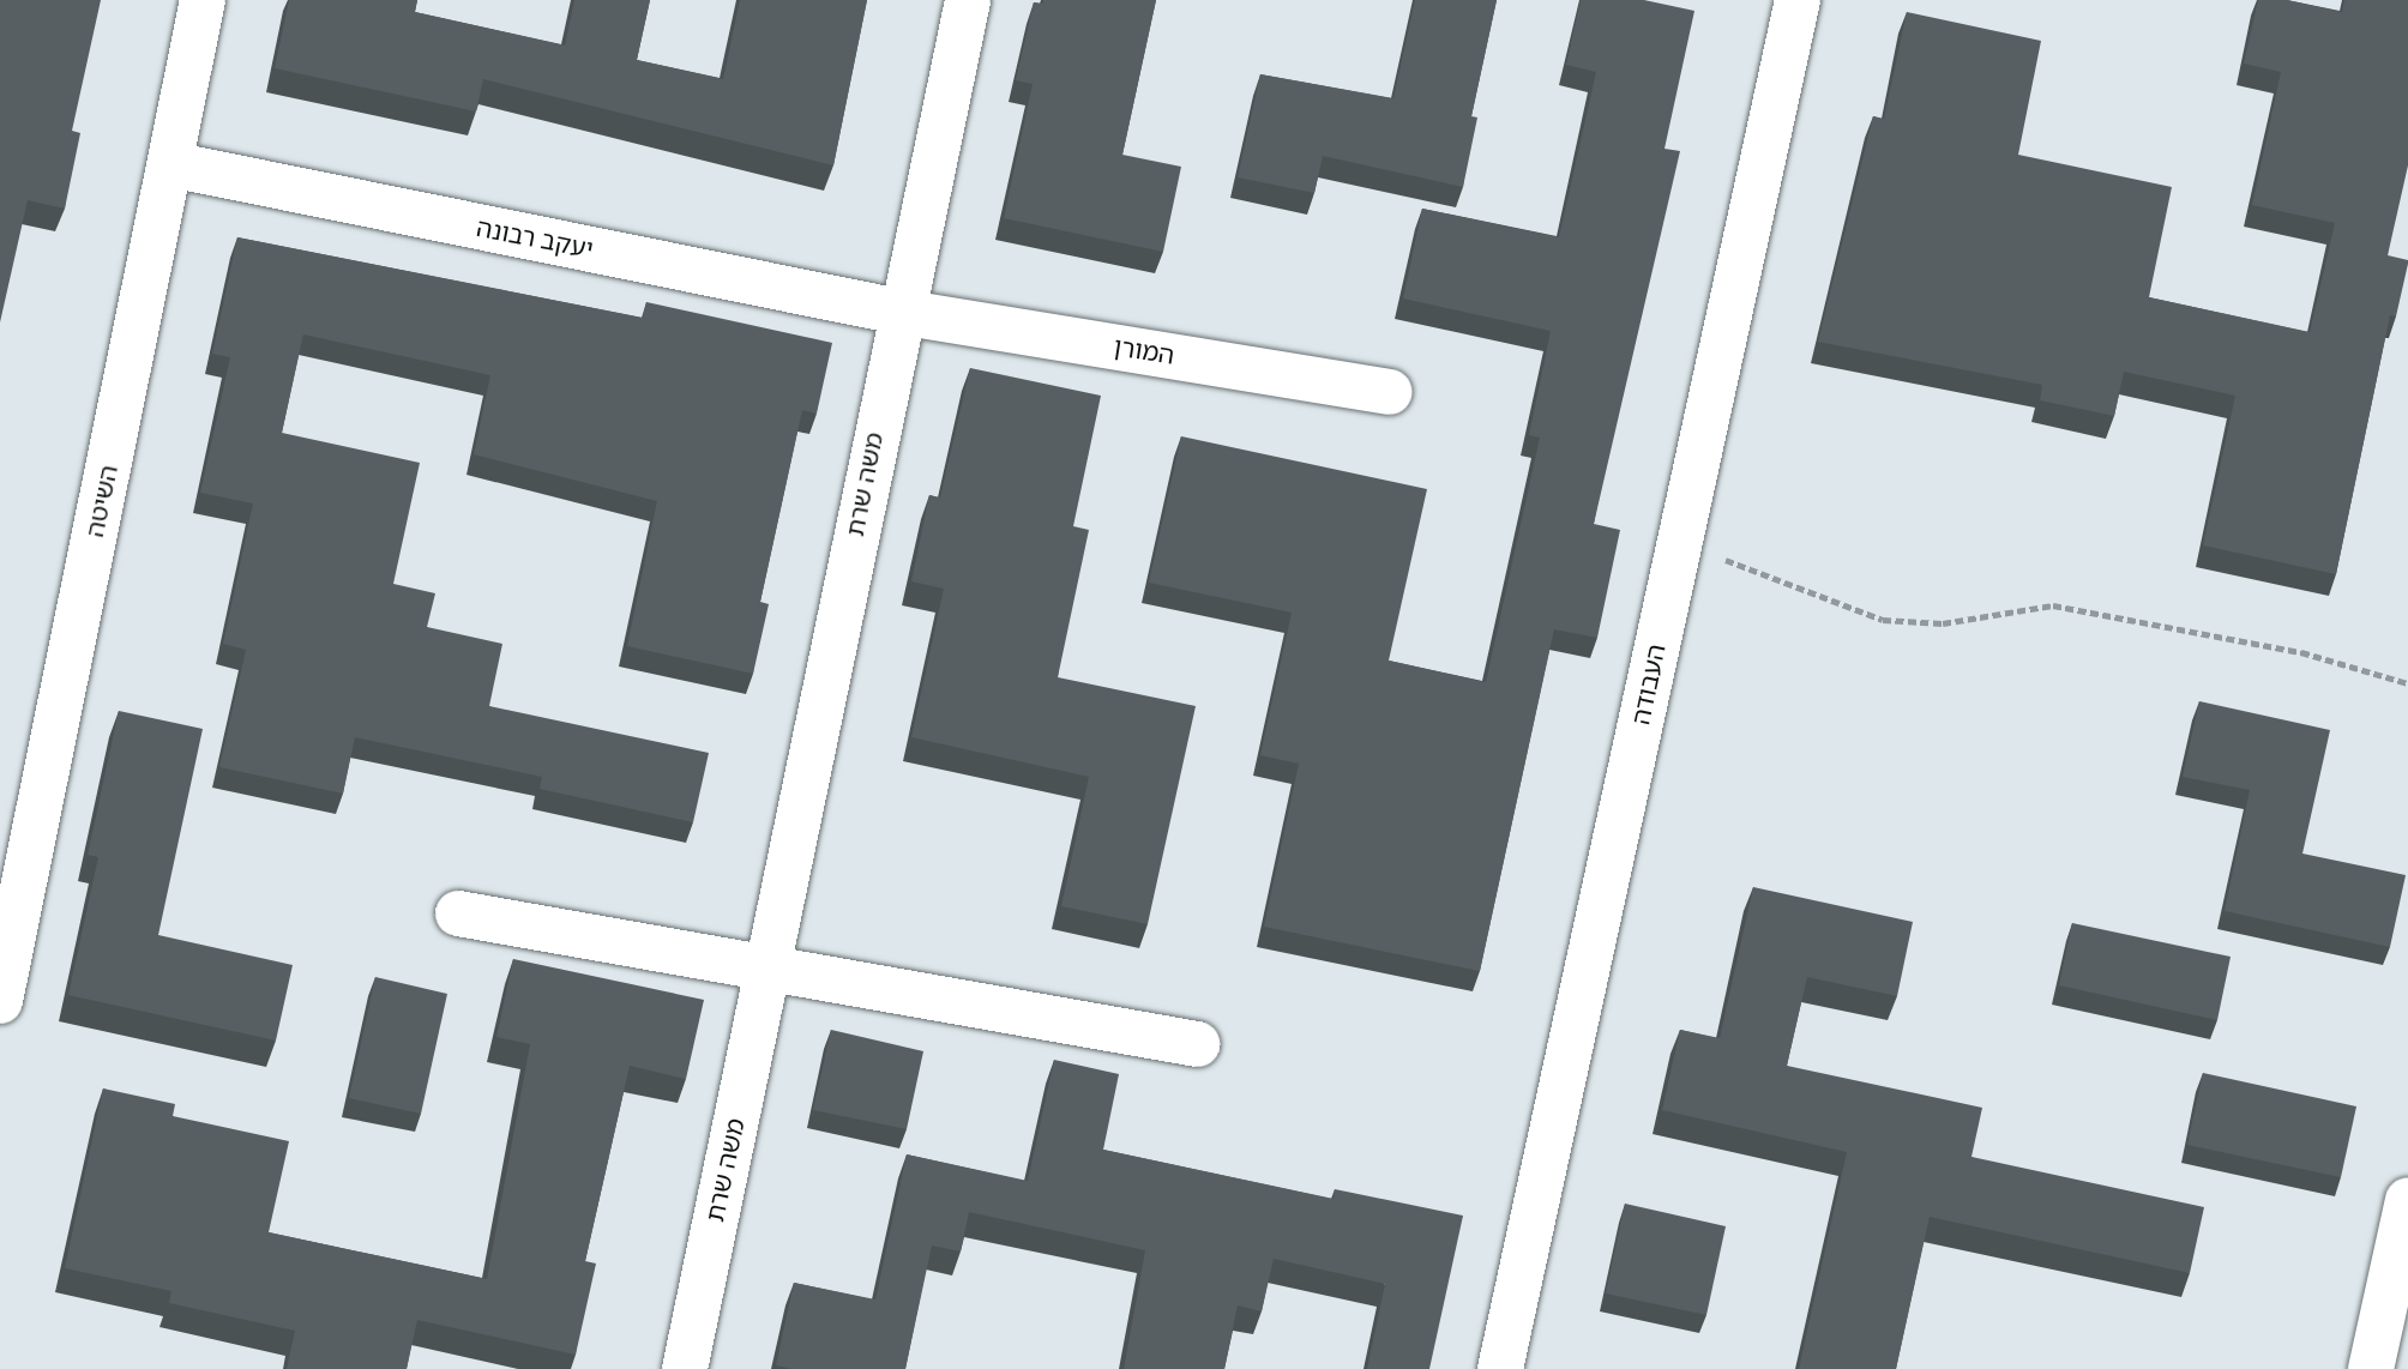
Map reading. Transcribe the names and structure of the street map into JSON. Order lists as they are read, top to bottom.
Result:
{
  "streets": {
    "street": [
      "יעקב רבונה",
      "המורן",
      "משה שרת",
      "השיטה",
      "העבודה"
    ]
  },
  "crossings": [
    ["יעקב רבונה", "המורן"],
    ["יעקב רבונה", "משה שרת"],
    ["יעקב רבונה", "השיטה"],
    ["המורן", "משה שרת"]
  ]
}
